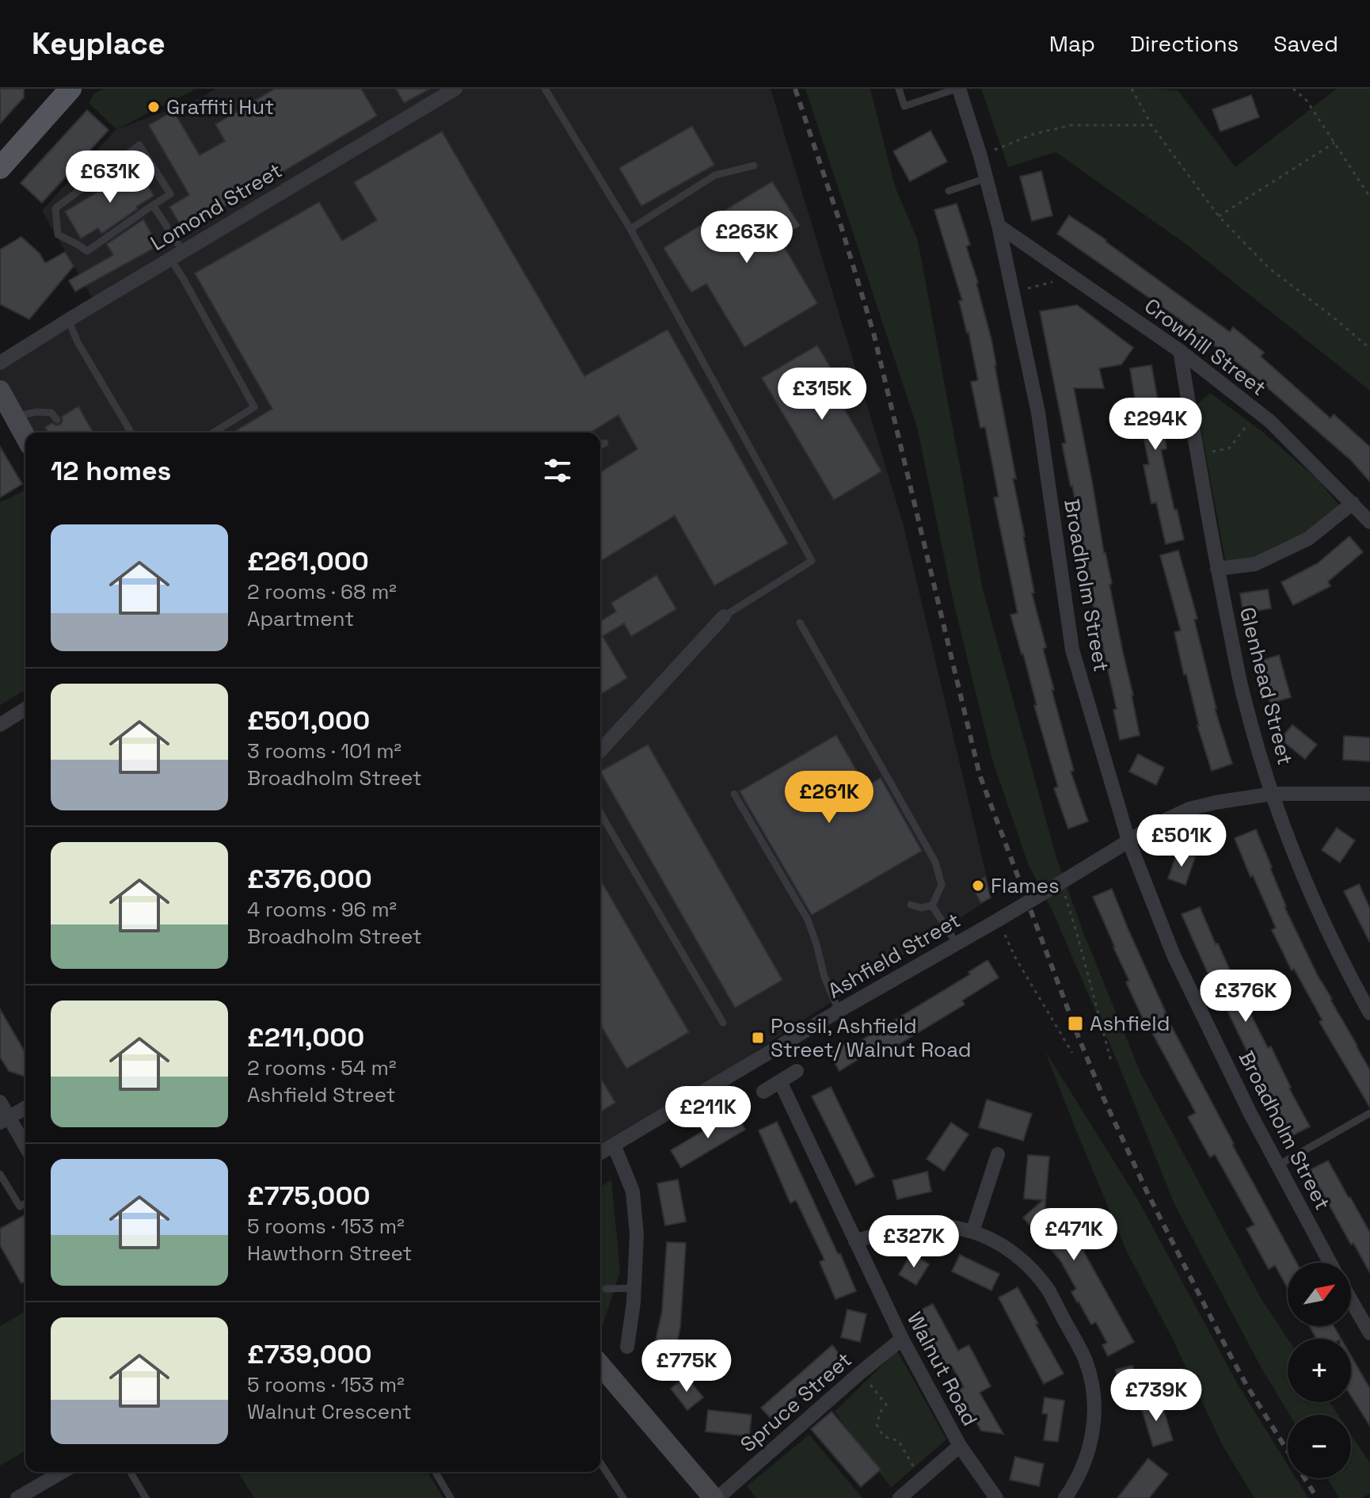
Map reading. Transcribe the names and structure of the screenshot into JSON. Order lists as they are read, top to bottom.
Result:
{
  "streets": {
    "street": [
      "Lomond Street",
      "Crowhill Street",
      "Broadholm Street",
      "Glenhead Street",
      "Ashfield Street",
      "Walnut Road",
      "Spruce Street"
    ]
  },
  "crossings": [
    ["Crowhill Street", "Broadholm Street"],
    ["Crowhill Street", "Glenhead Street"],
    ["Broadholm Street", "Ashfield Street"],
    ["Glenhead Street", "Ashfield Street"],
    ["Walnut Road", "Spruce Street"]
  ],
  "places": {
    "other": ["Graffiti Hut", "Flames"],
    "transit": ["Ashfield", "Possil, Ashfield Street/ Walnut Road"]
  },
  "north": "top right",
  "page": {
    "header": "Keyplace",
    "nav": ["Map", "Directions", "Saved"],
    "price": [
      "£631K",
      "£263K",
      "£315K",
      "£294K",
      "£261K",
      "£501K",
      "£376K",
      "£211K",
      "£471K",
      "£327K",
      "£775K",
      "£739K"
    ],
    "heading": "12 homes",
    "list": [
      {
        "name": "£261,000",
        "note": "2 rooms · 68 m² · Apartment"
      },
      {
        "name": "£501,000",
        "note": "3 rooms · 101 m² · Broadholm Street"
      },
      {
        "name": "£376,000",
        "note": "4 rooms · 96 m² · Broadholm Street"
      },
      {
        "name": "£211,000",
        "note": "2 rooms · 54 m² · Ashfield Street"
      },
      {
        "name": "£775,000",
        "note": "5 rooms · 153 m² · Hawthorn Street"
      },
      {
        "name": "£739,000",
        "note": "5 rooms · 153 m² · Walnut Crescent"
      }
    ],
    "map_buttons": ["+", "−"]
  }
}
